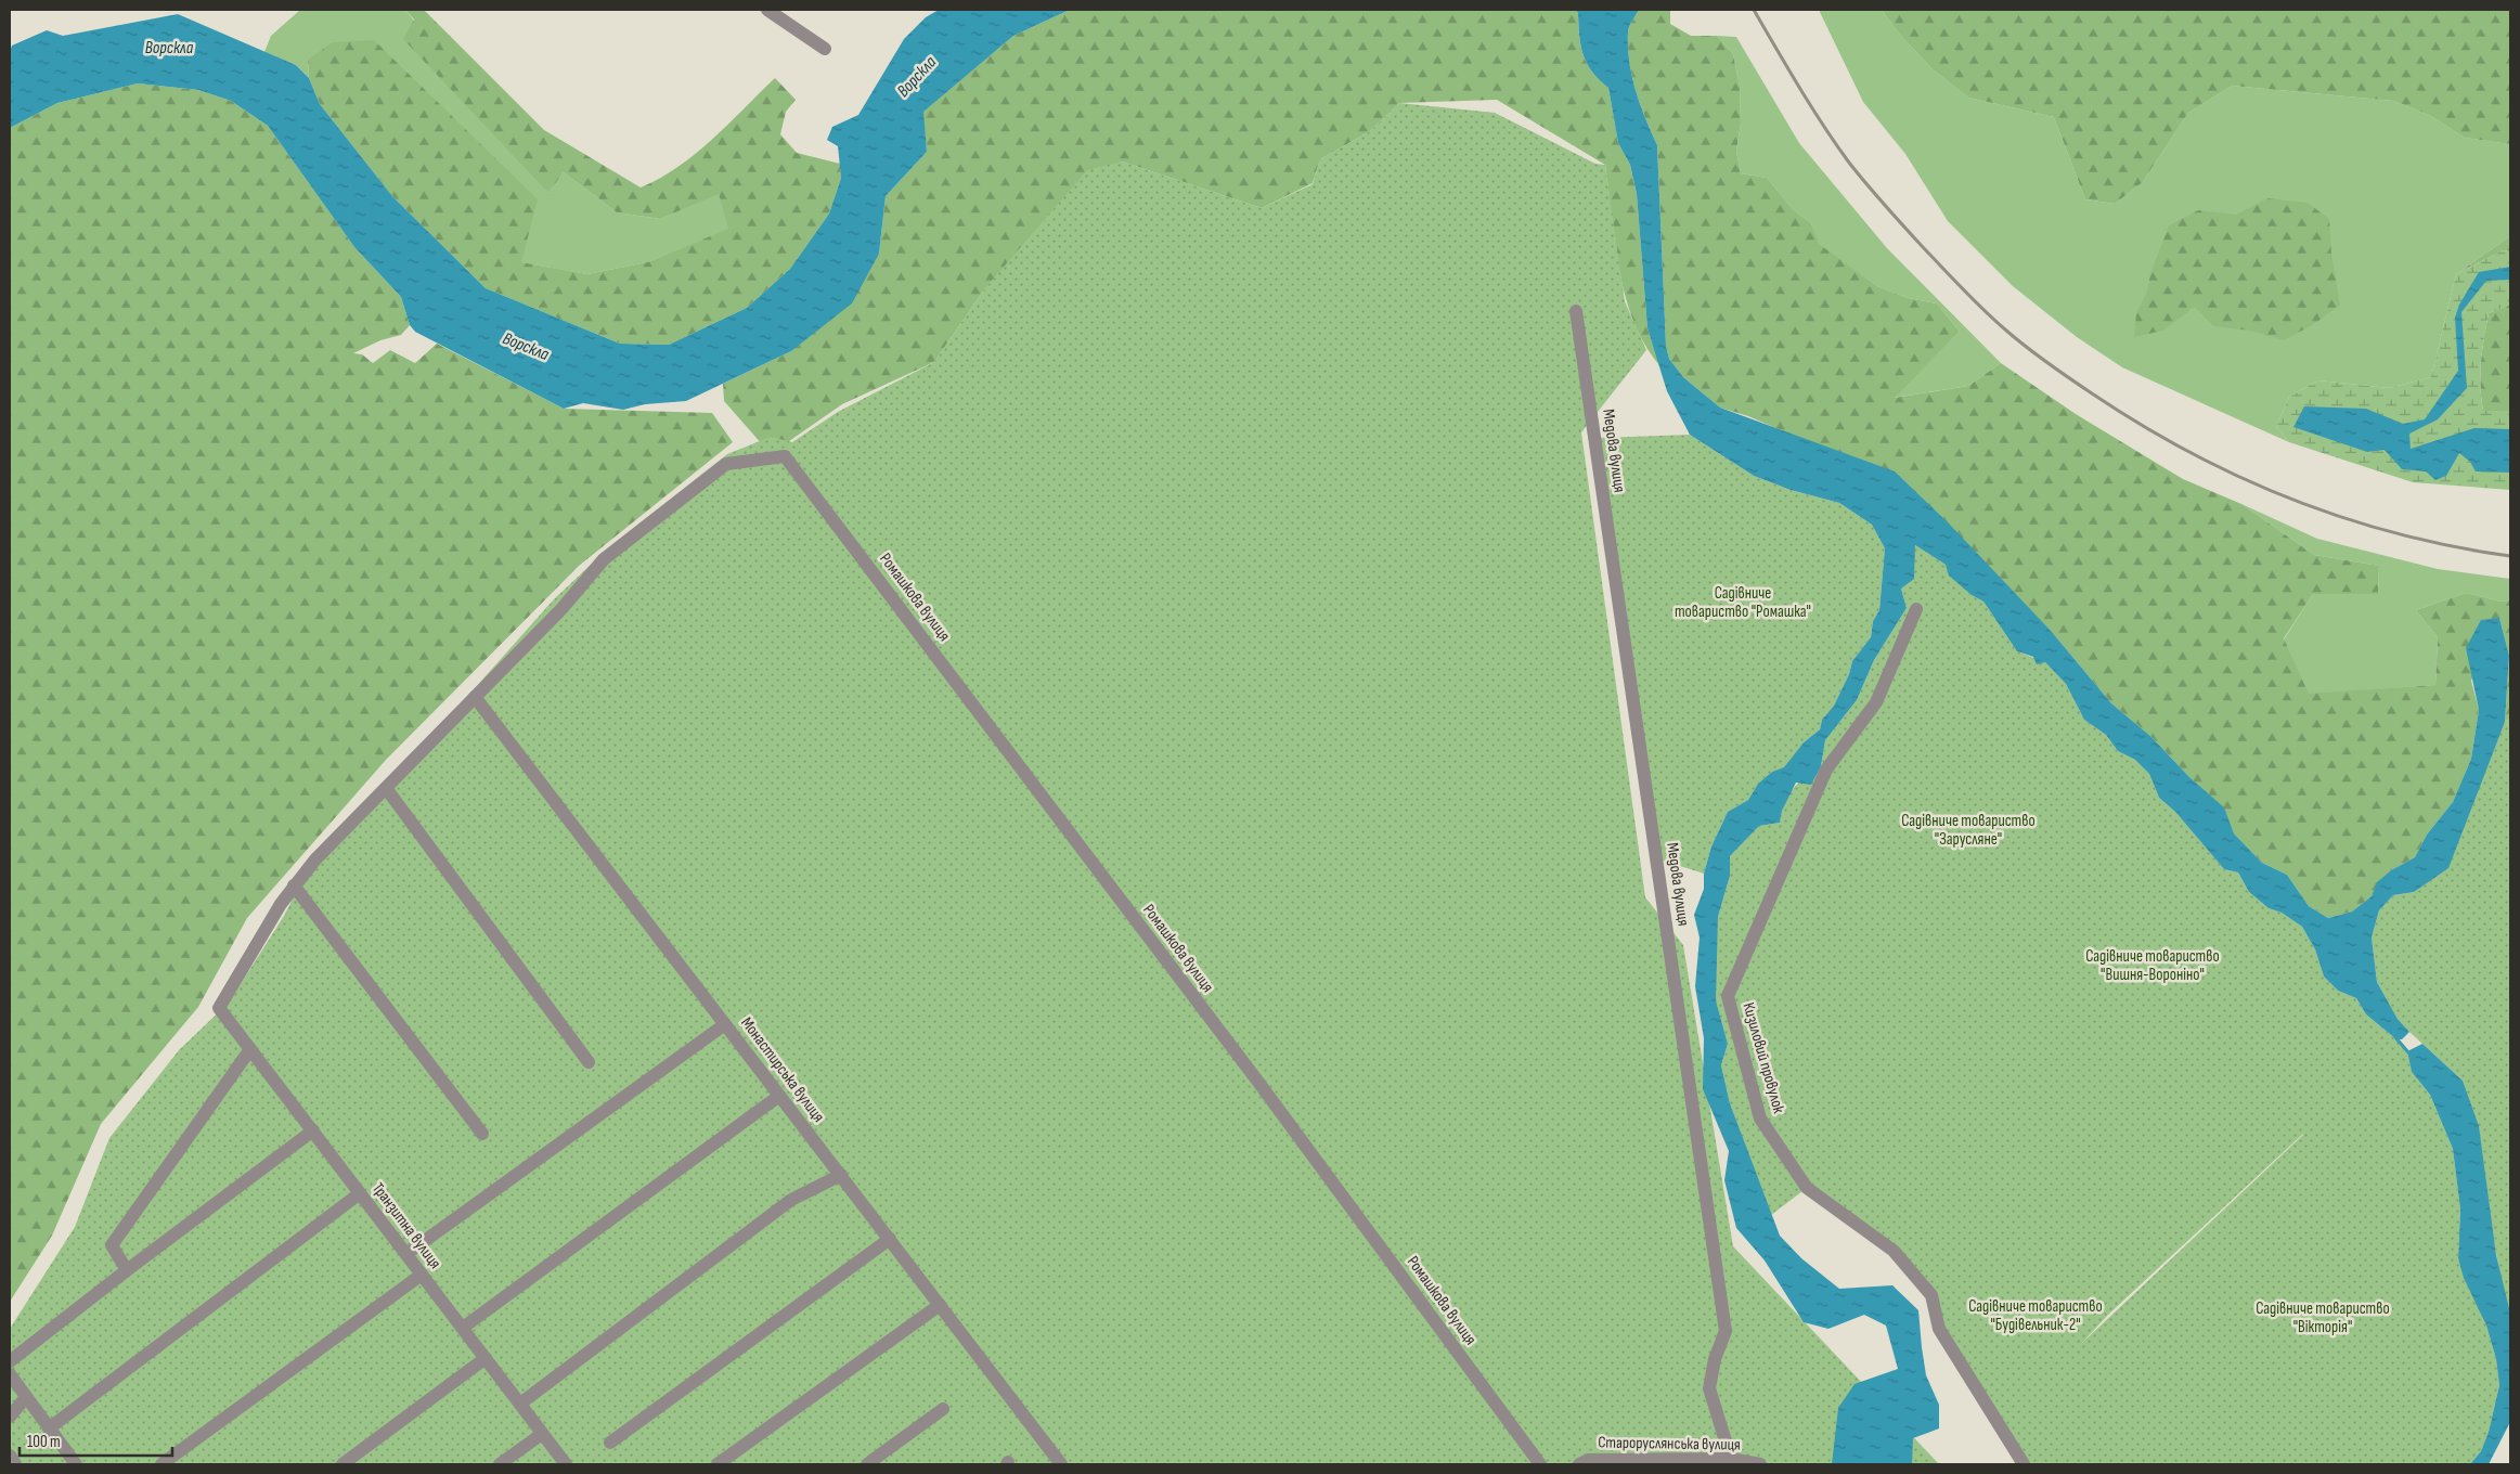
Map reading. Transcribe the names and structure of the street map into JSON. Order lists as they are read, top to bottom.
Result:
{
  "streets": {
    "street": [
      "Медова вулиця",
      "Ромашкова вулиця",
      "Кизиловий провулок",
      "Монастирська вулиця",
      "Транзитна вулиця",
      "Староруслянська вулиця"
    ]
  },
  "crossings": [
    ["Медова вулиця", "Староруслянська вулиця"],
    ["Ромашкова вулиця", "Монастирська вулиця"]
  ],
  "water": ["Ворскла"],
  "parks": [
    "Садівниче товариство \"Ромашка\"",
    "Садівниче товариство \"Зарусляне\"",
    "Садівниче товариство \"Вишня-Вороніно\"",
    "Садівниче товариство \"Будівельник-2\"",
    "Садівниче товариство \"Вікторія\""
  ],
  "scale_bar": "100 m"
}
